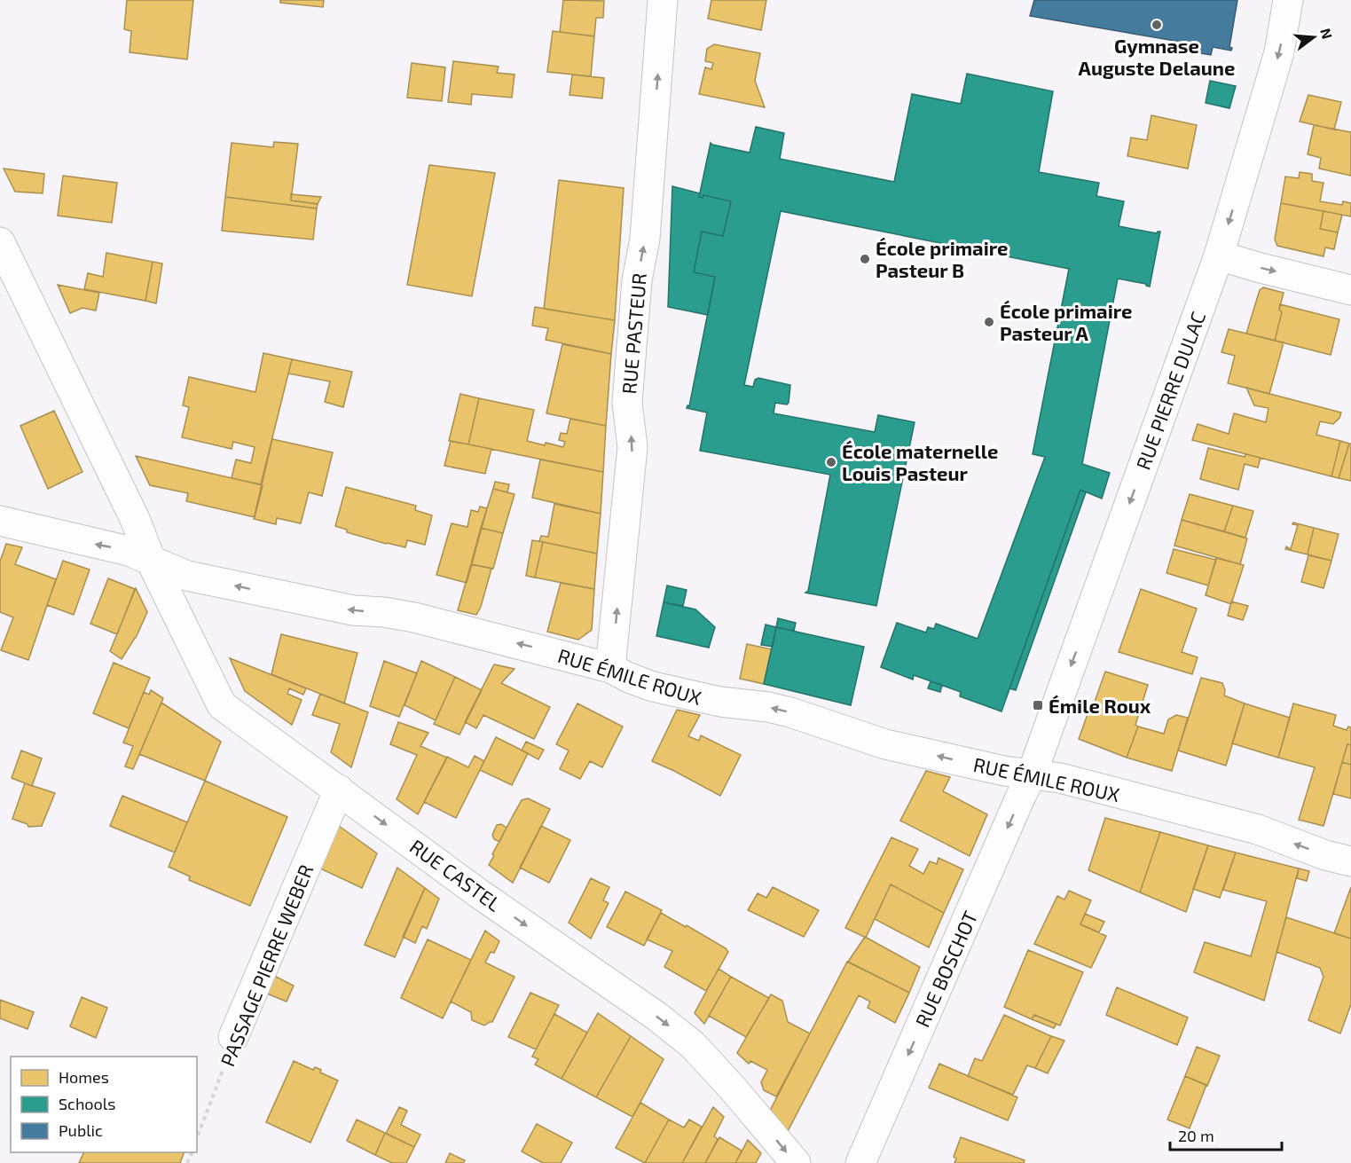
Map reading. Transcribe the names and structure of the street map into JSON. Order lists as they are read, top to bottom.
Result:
{
  "streets": {
    "street": [
      "RUE PASTEUR",
      "RUE PIERRE DULAC",
      "RUE ÉMILE ROUX",
      "RUE CASTEL",
      "PASSAGE PIERRE WEBER",
      "RUE BOSCHOT"
    ]
  },
  "crossings": [
    ["RUE PASTEUR", "RUE ÉMILE ROUX"],
    ["RUE PIERRE DULAC", "RUE ÉMILE ROUX"],
    ["RUE PIERRE DULAC", "RUE BOSCHOT"],
    ["RUE ÉMILE ROUX", "RUE CASTEL"],
    ["RUE ÉMILE ROUX", "RUE BOSCHOT"],
    ["RUE CASTEL", "PASSAGE PIERRE WEBER"]
  ],
  "one_way": [
    "RUE PASTEUR",
    "RUE PIERRE DULAC",
    "RUE ÉMILE ROUX",
    "RUE CASTEL",
    "RUE BOSCHOT"
  ],
  "places": {
    "other": [
      "Gymnase Auguste Delaune",
      "École primaire Pasteur B",
      "École primaire Pasteur A",
      "École maternelle Louis Pasteur"
    ],
    "transit": ["Émile Roux"]
  },
  "legend": ["Homes", "Schools", "Public"],
  "scale_bar": "20 m",
  "north": "right"
}
